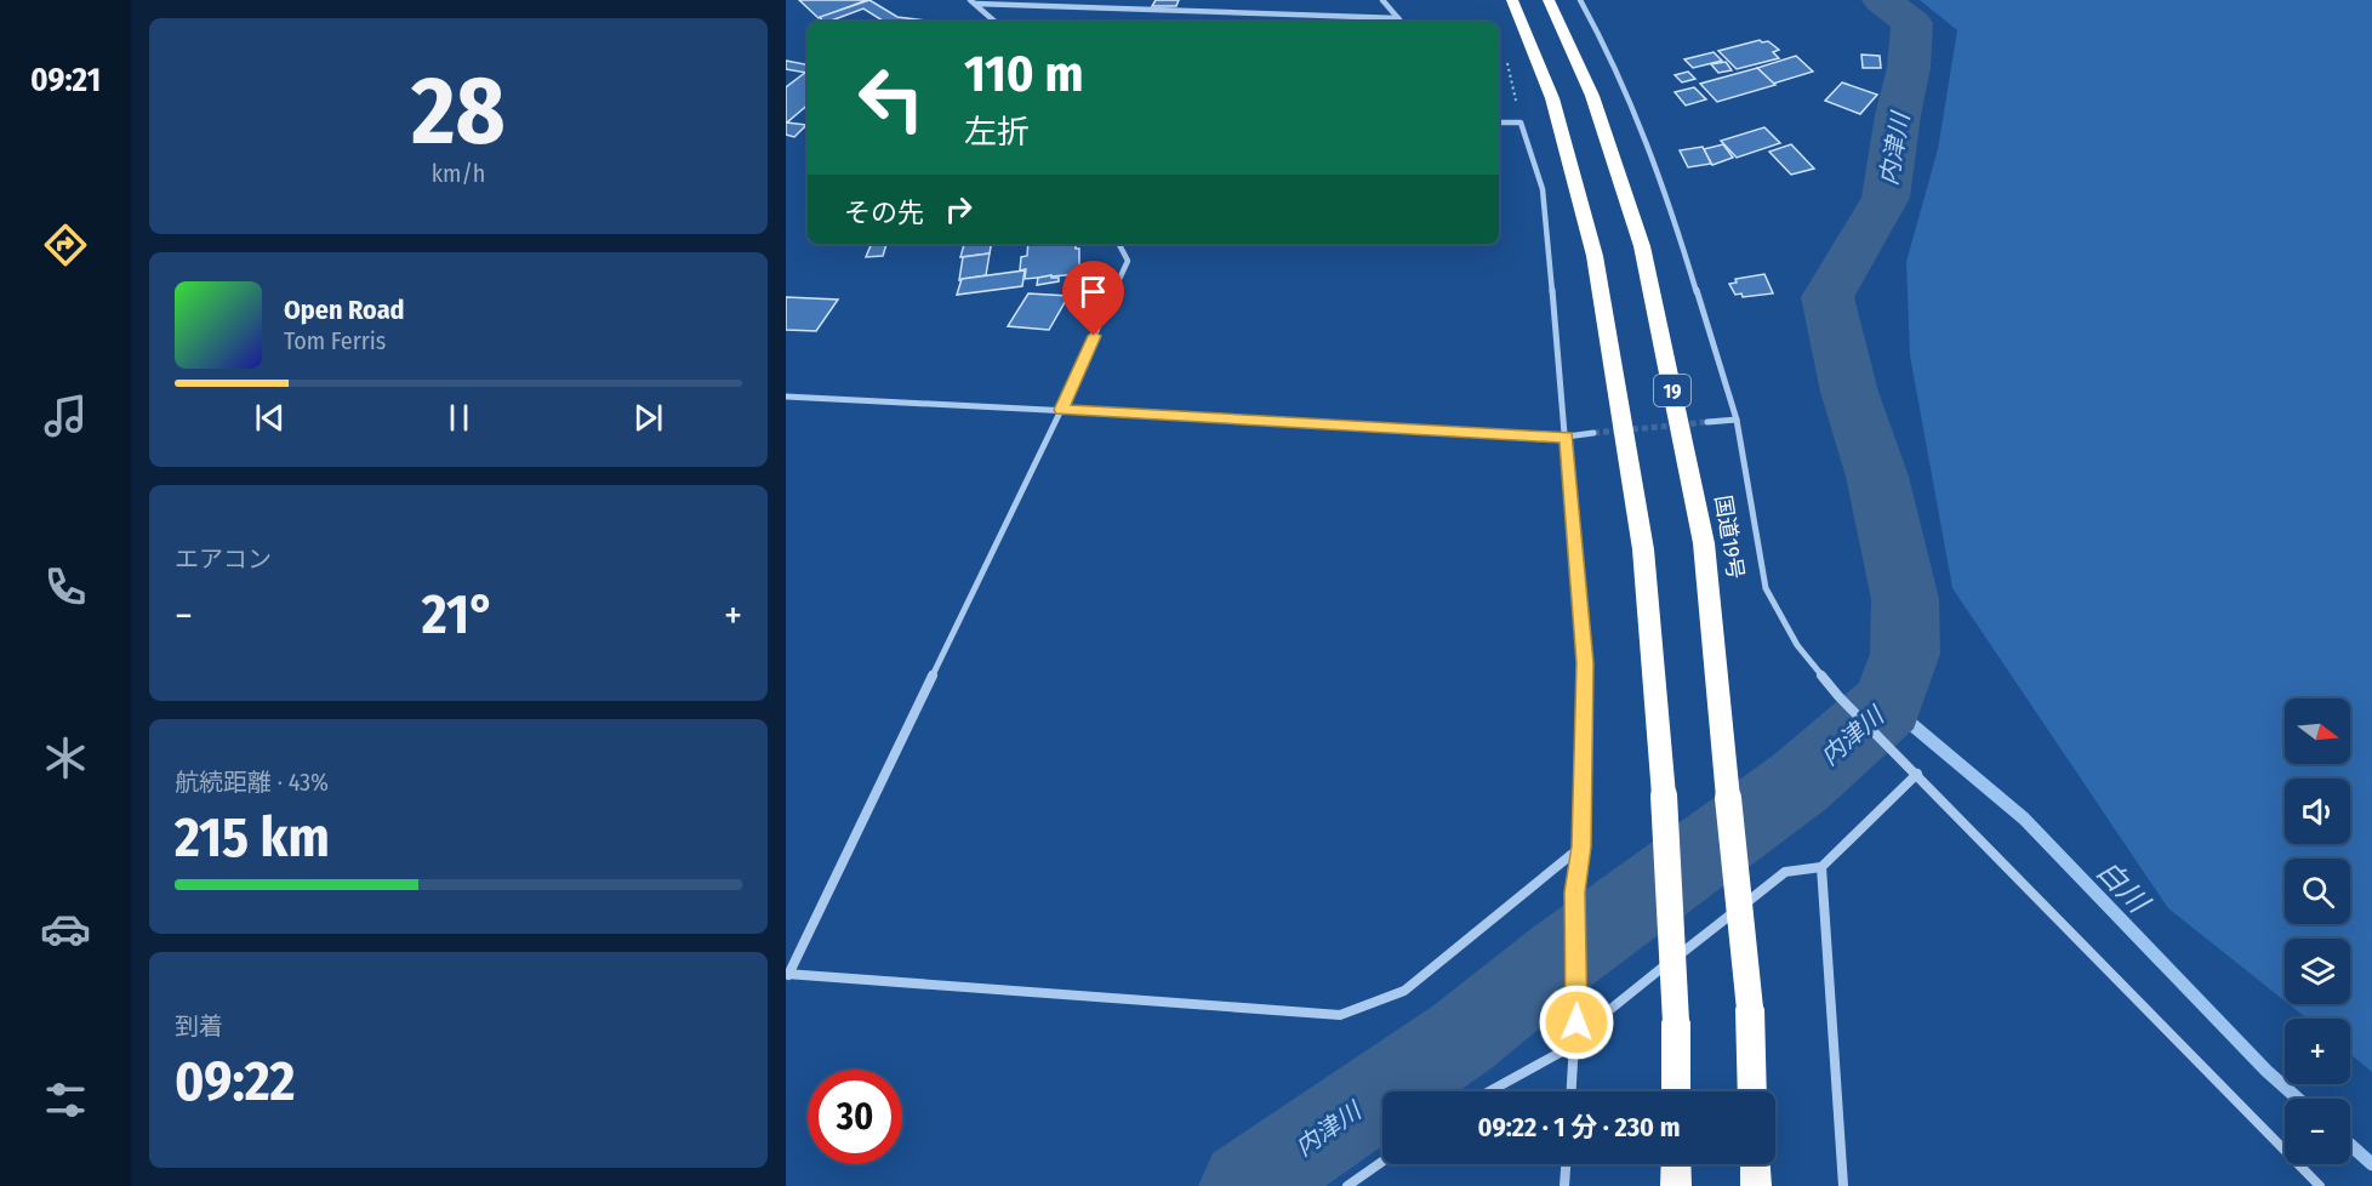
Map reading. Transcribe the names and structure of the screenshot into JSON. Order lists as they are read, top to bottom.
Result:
{
  "streets": {
    "highway": ["19", "国道19号"]
  },
  "water": ["内津川", "白川"],
  "north": "right",
  "page": {
    "tabs": "09:21",
    "tile": [
      ["28", "km/h"],
      "エアコン",
      ["航続距離 · 43%", "215 km"],
      ["到着", "09:22"]
    ],
    "turn": ["110 m", "左折"],
    "then": "その先",
    "song": ["Open Road", "Tom Ferris"],
    "heat": ["−", "21°", "+"],
    "map_buttons": ["+", "−"],
    "limit": "30",
    "trip": "09:22 · 1 分 · 230 m"
  }
}
